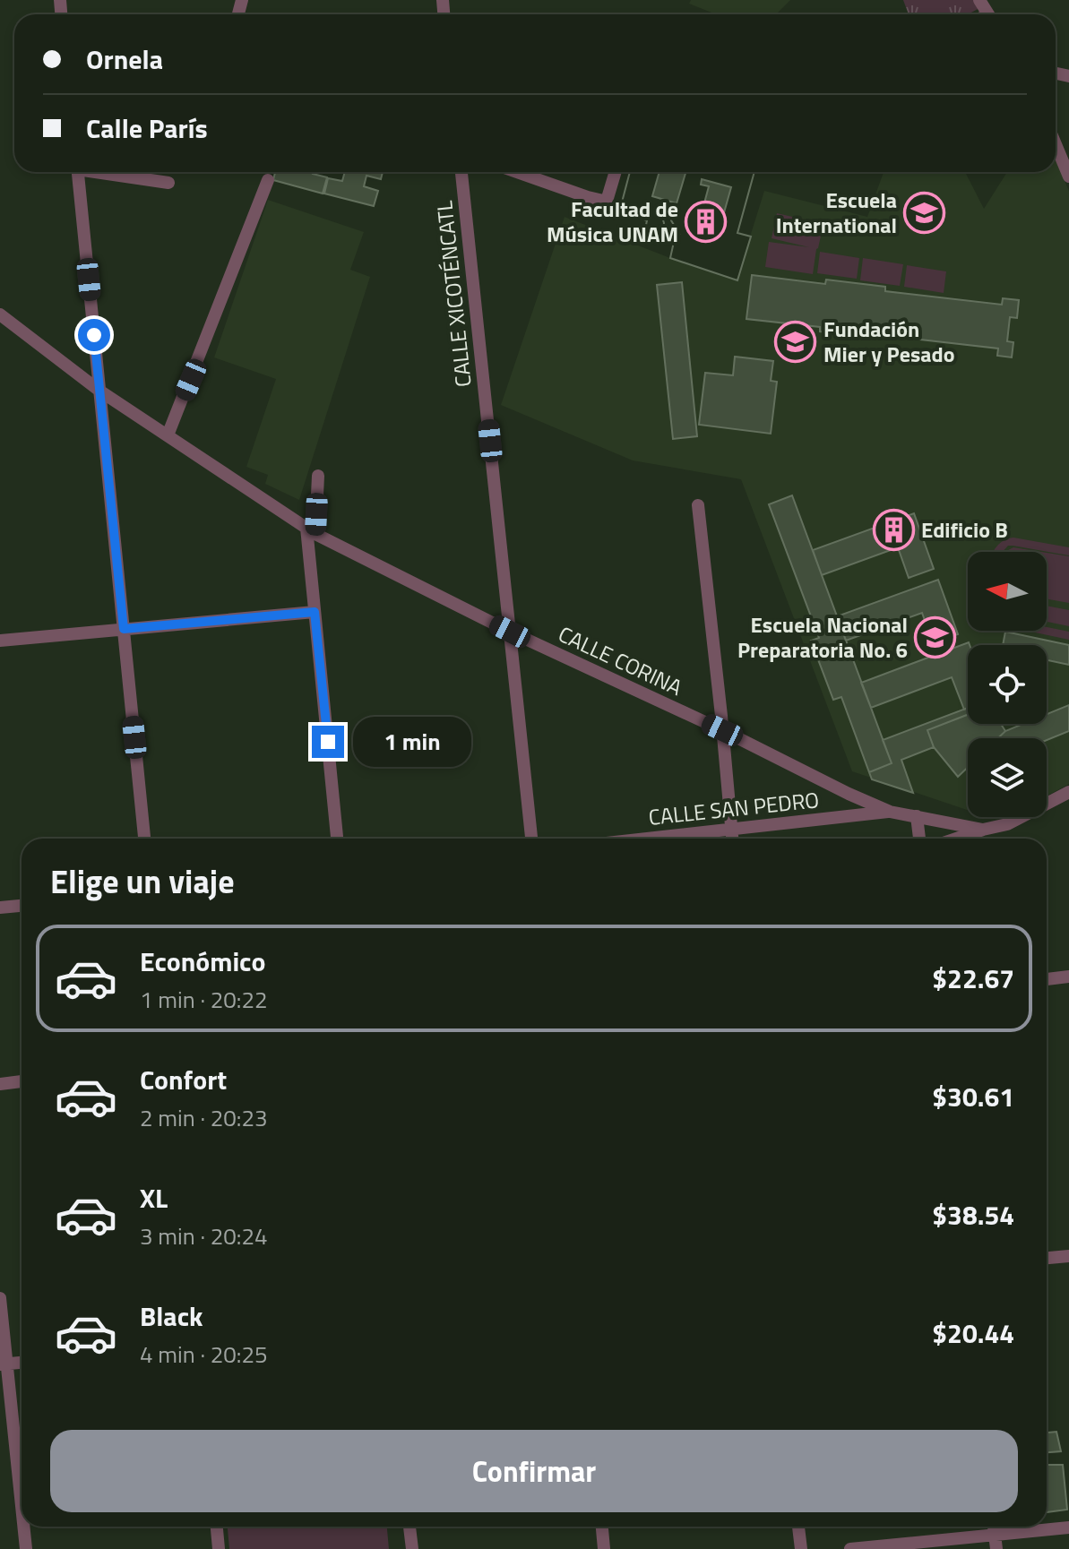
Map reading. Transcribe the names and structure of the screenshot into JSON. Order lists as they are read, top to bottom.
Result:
{
  "streets": {
    "street": ["CALLE XICOTÉNCATL", "CALLE CORINA", "CALLE SAN PEDRO"]
  },
  "crossings": [
    ["CALLE XICOTÉNCATL", "CALLE CORINA"],
    ["CALLE CORINA", "CALLE SAN PEDRO"]
  ],
  "places": {
    "school or university": ["Escuela International", "Fundación Mier y Pesado", "Escuela Nacional Preparatoria No. 6"],
    "building": ["Facultad de Música UNAM", "Edificio B"]
  },
  "north": "left",
  "page": {
    "banner": ["Ornela", "Calle París"],
    "bubble": "1 min",
    "heading": "Elige un viaje",
    "list": [
      {
        "name": "Económico",
        "note": "1 min · 20:22",
        "value": "$22.67"
      },
      {
        "name": "Confort",
        "note": "2 min · 20:23",
        "value": "$30.61"
      },
      {
        "name": "XL",
        "note": "3 min · 20:24",
        "value": "$38.54"
      },
      {
        "name": "Black",
        "note": "4 min · 20:25",
        "value": "$20.44"
      }
    ],
    "buttons": "Confirmar"
  }
}
